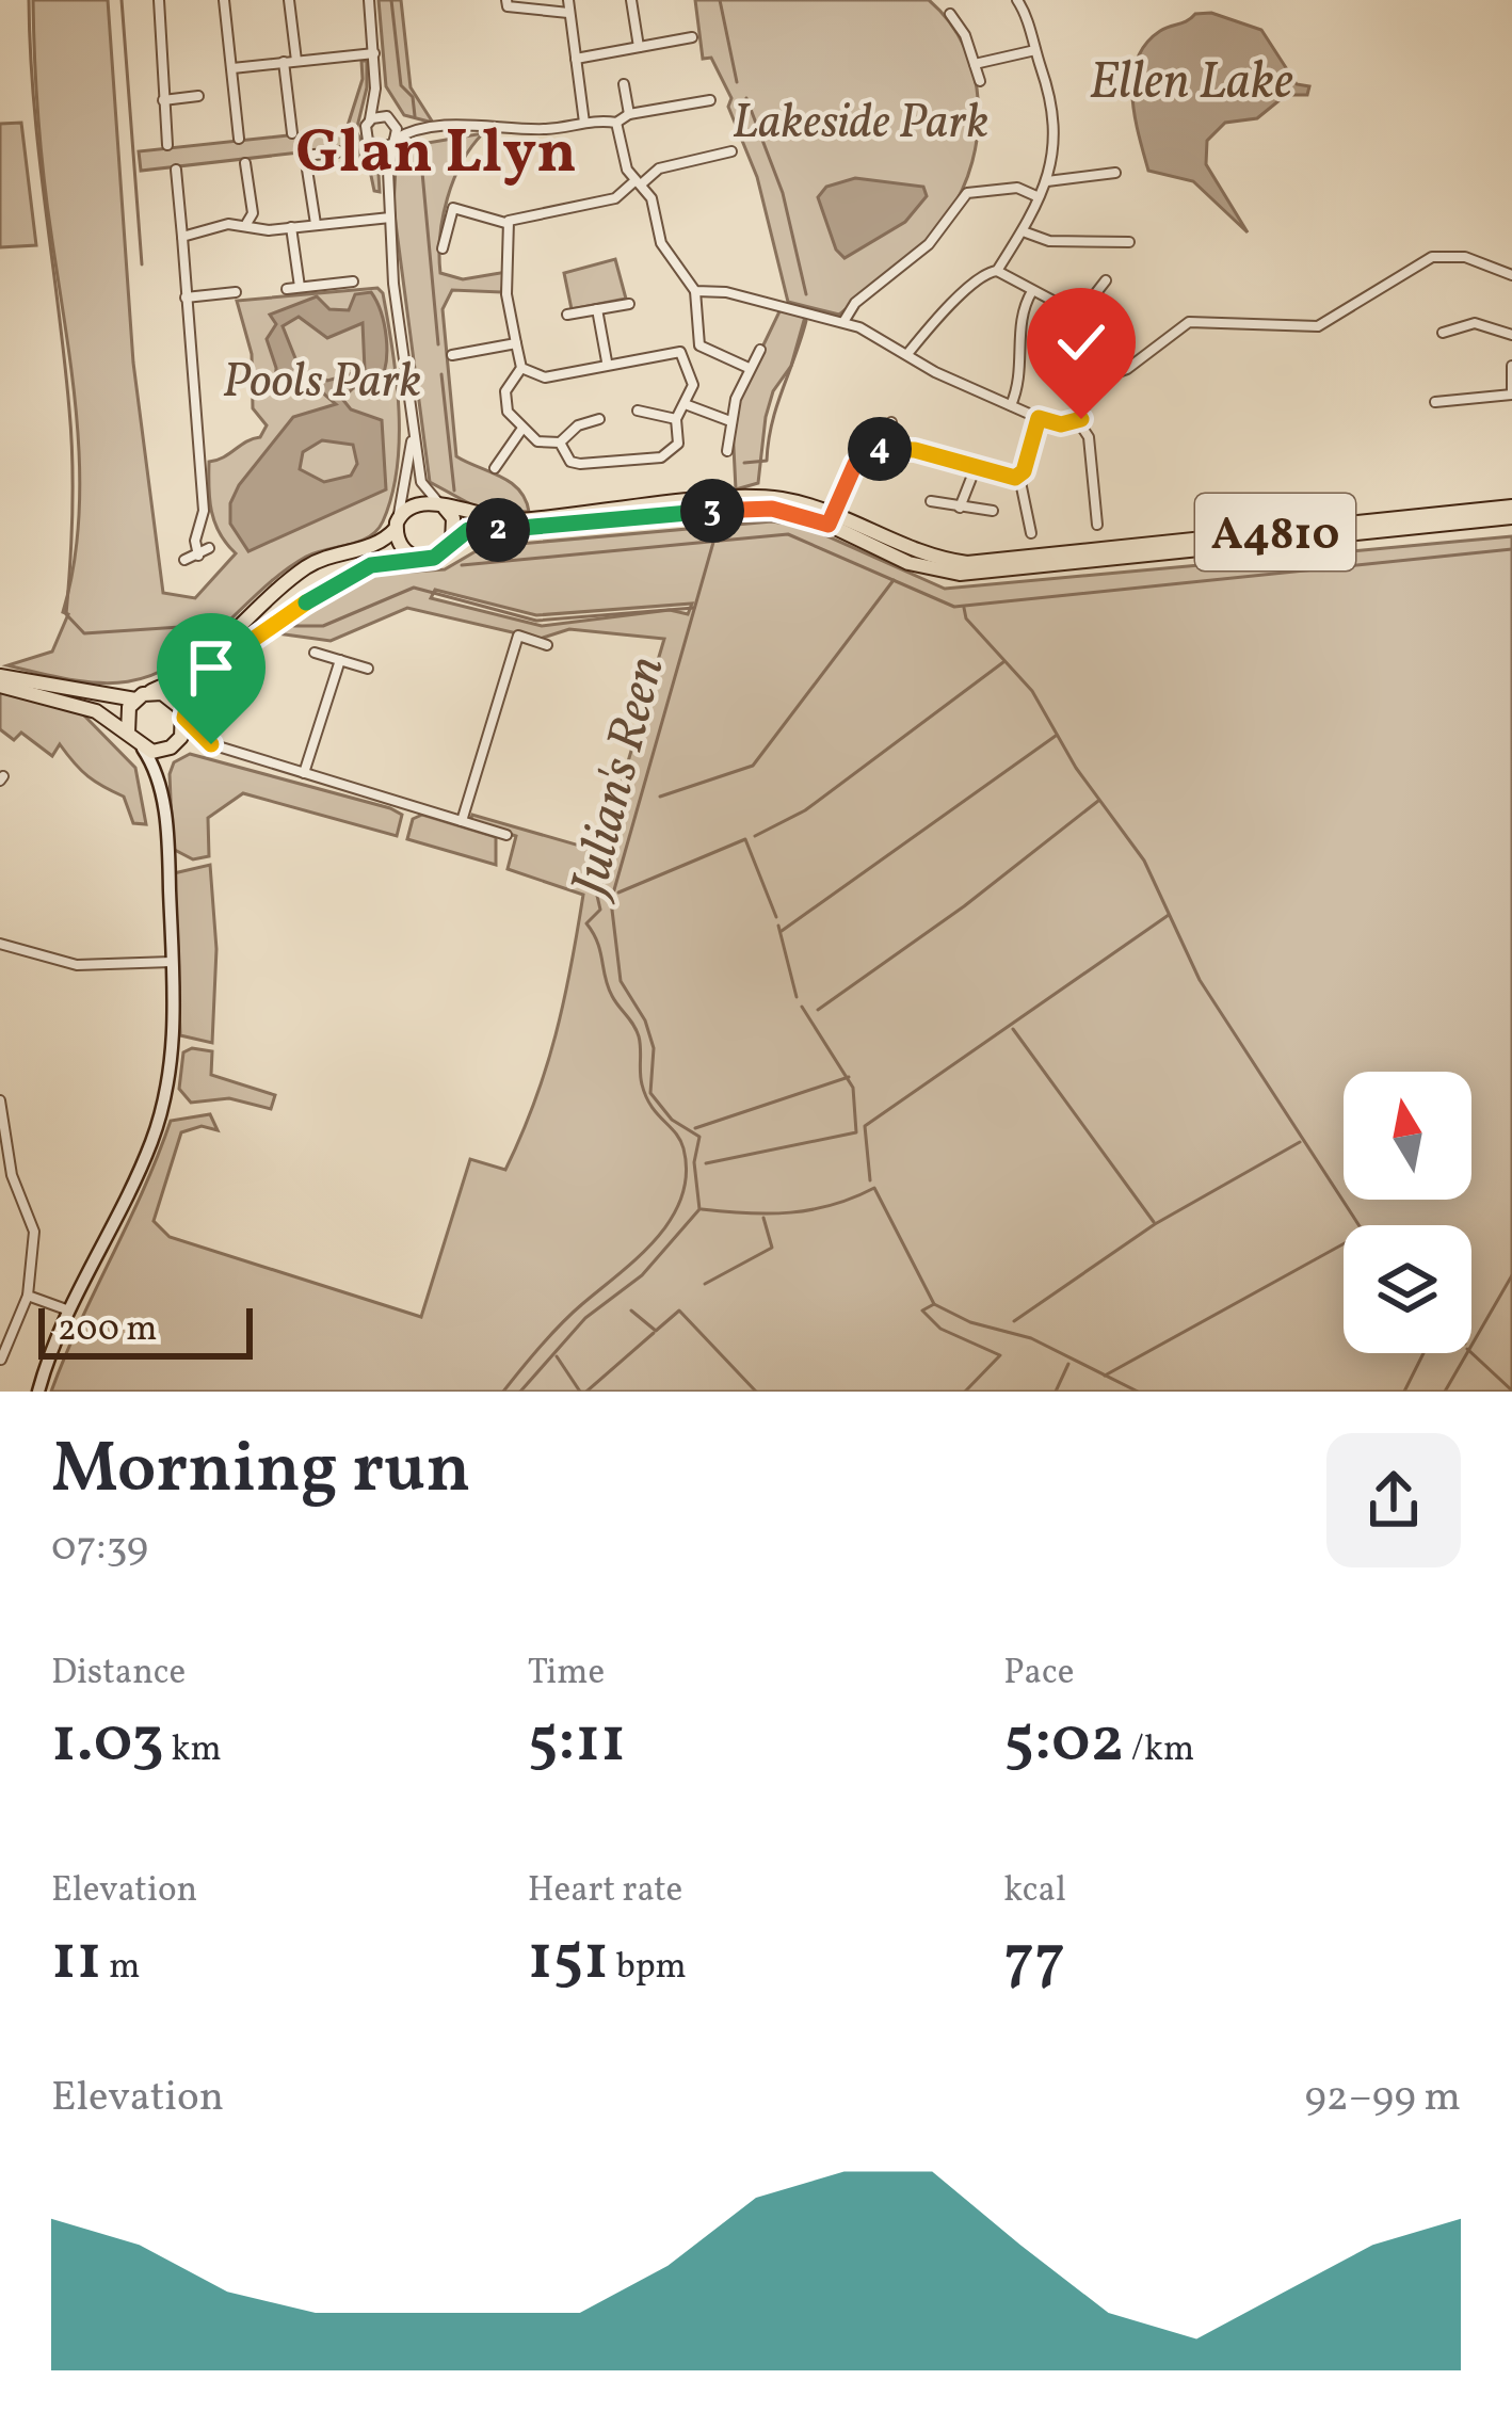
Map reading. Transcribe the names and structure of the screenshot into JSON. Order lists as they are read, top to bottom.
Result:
{
  "streets": {
    "main road": ["A4810"]
  },
  "districts": ["Glan Llyn"],
  "water": ["Ellen Lake", "Julian's Reen"],
  "parks": ["Lakeside Park", "Pools Park"],
  "scale_bar": "200 m",
  "north": "top",
  "page": {
    "pins": ["4", "3", "2"],
    "scale": "200 m",
    "heading": ["Morning run", "07:39"],
    "stats": [
      ["Distance", "1.03 km"],
      ["Time", "5:11"],
      ["Pace", "5:02 /km"],
      ["Elevation", "11 m"],
      ["Heart rate", "151 bpm"],
      ["kcal", "77"]
    ],
    "chart": ["Elevation", "92–99 m"]
  }
}
